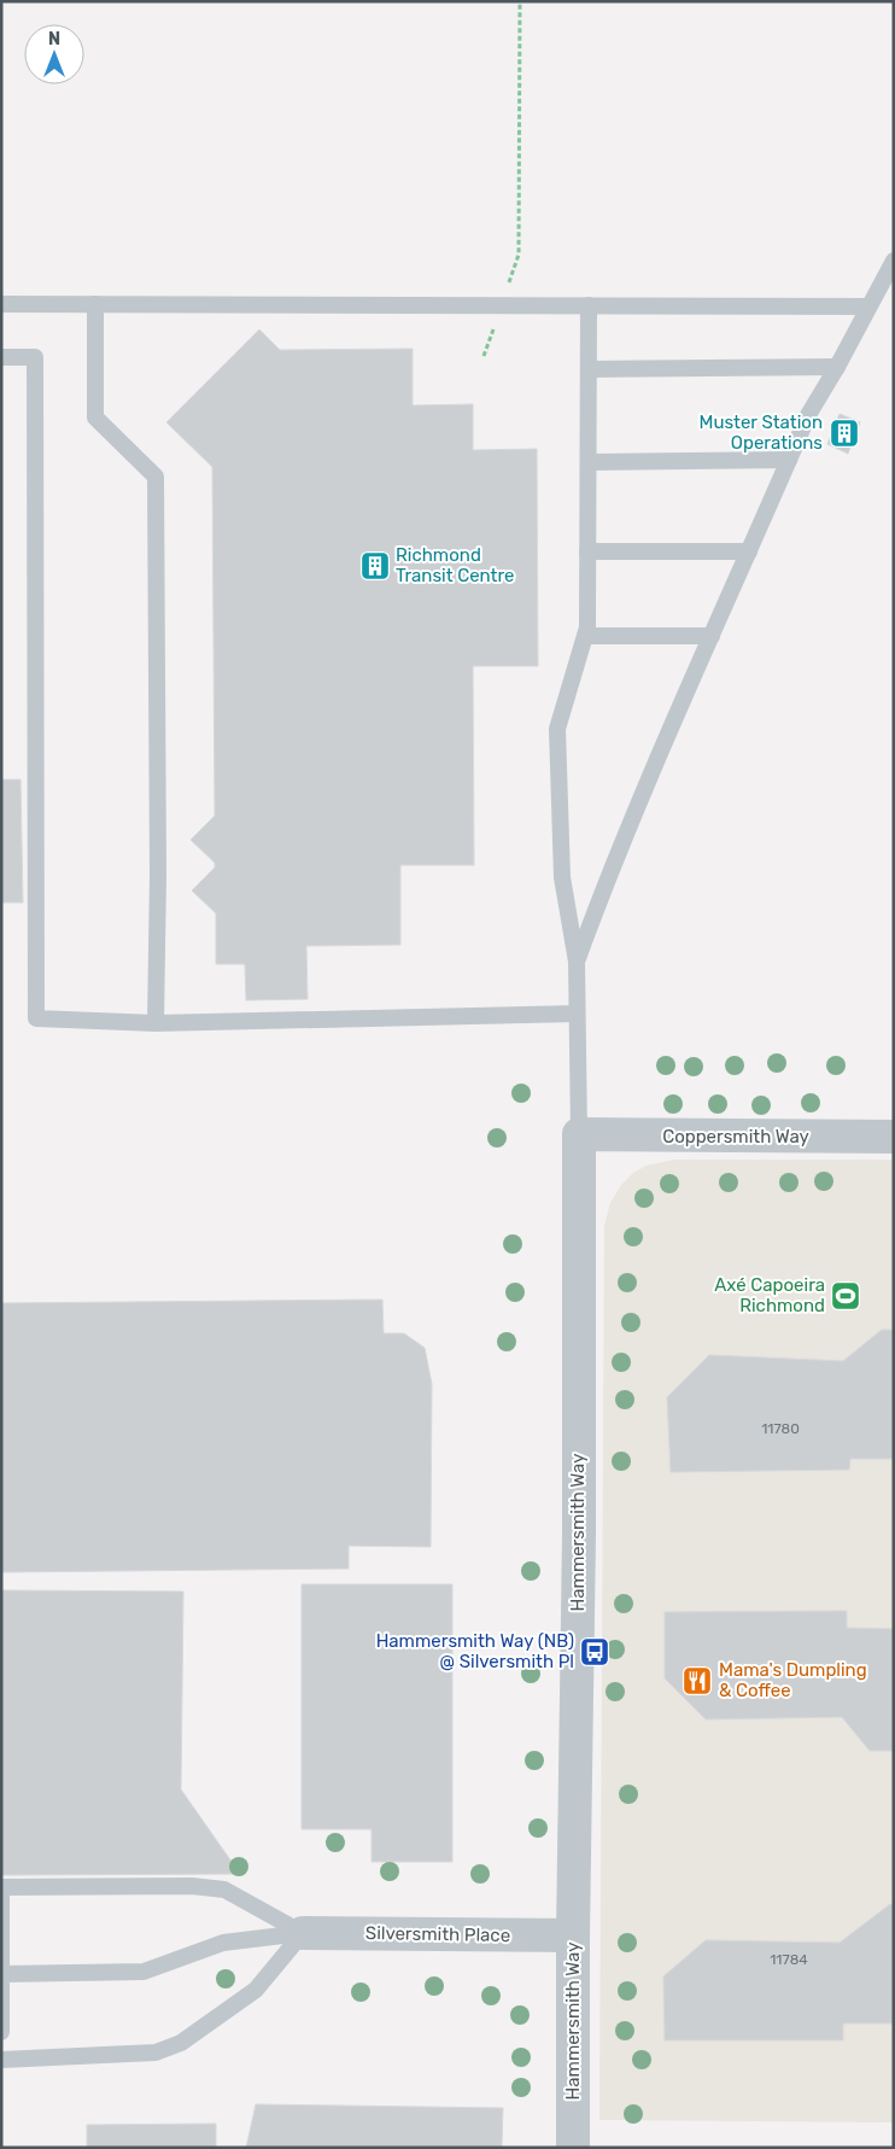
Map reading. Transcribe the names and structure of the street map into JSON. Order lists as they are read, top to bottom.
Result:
{
  "streets": {
    "street": ["Coppersmith Way", "Hammersmith Way", "Silversmith Place"]
  },
  "crossings": [
    ["Coppersmith Way", "Hammersmith Way"],
    ["Hammersmith Way", "Silversmith Place"]
  ],
  "places": {
    "building": ["Muster Station Operations", "Richmond Transit Centre"],
    "sports": ["Axé Capoeira Richmond"],
    "bus stop": ["Hammersmith Way (NB) @ Silversmith Pl"],
    "restaurant": ["Mama's Dumpling & Coffee"]
  },
  "house_numbers": ["11780", "11784"],
  "north": "top"
}
